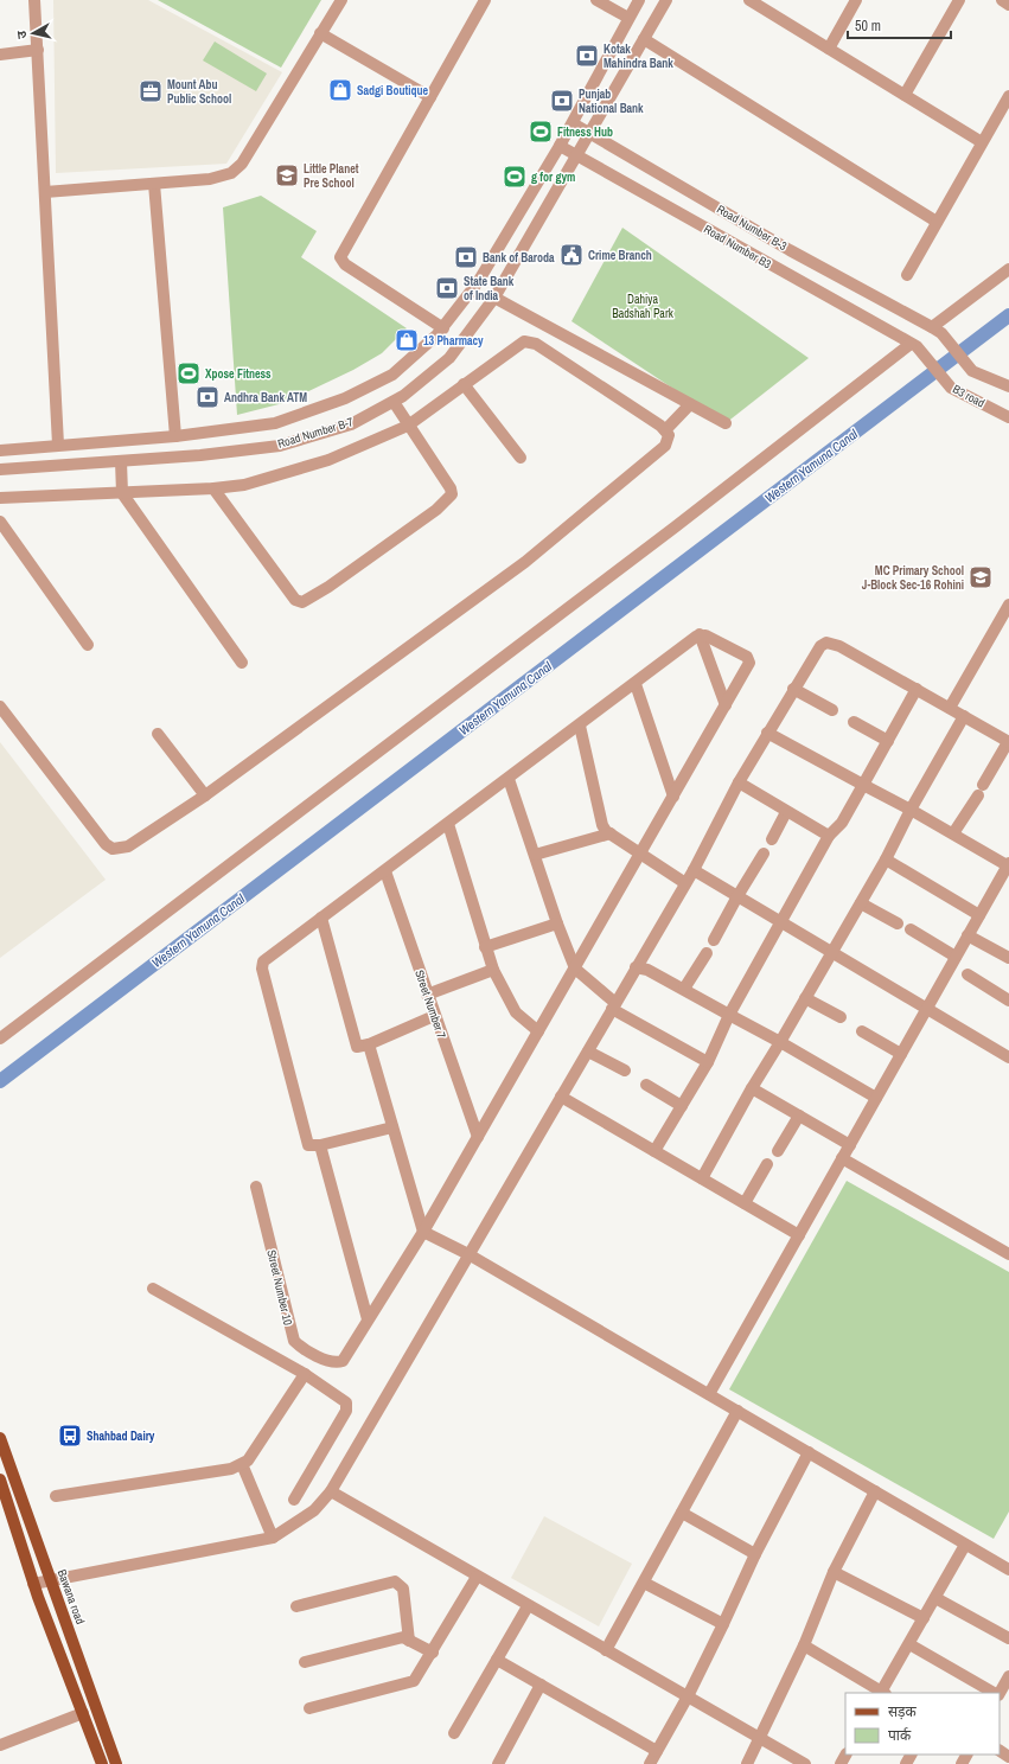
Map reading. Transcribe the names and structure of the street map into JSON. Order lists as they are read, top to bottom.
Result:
{
  "streets": {
    "main road": ["Bawana road"],
    "street": [
      "Road Number B-3",
      "Road Number B3",
      "B3 road",
      "Road Number B-7",
      "Street Number 7",
      "Street Number 10"
    ]
  },
  "crossings": [
    ["Road Number B-3", "B3 road"],
    ["Road Number B-3", "Road Number B-7"],
    ["Road Number B3", "B3 road"],
    ["Road Number B3", "Road Number B-7"]
  ],
  "water": ["Western Yamuna Canal"],
  "parks": ["Dahiya Badshah Park"],
  "places": {
    "bank": [
      "Kotak Mahindra Bank",
      "Punjab National Bank",
      "Bank of Baroda",
      "State Bank of India",
      "Andhra Bank ATM"
    ],
    "shop": ["Sadgi Boutique", "13 Pharmacy"],
    "office": ["Mount Abu Public School"],
    "sports": ["Fitness Hub", "g for gym", "Xpose Fitness"],
    "school or university": ["Little Planet Pre School", "MC Primary School J-Block Sec-16 Rohini"],
    "public building": ["Crime Branch"],
    "bus stop": ["Shahbad Dairy"]
  },
  "legend": ["सड़क", "पार्क"],
  "scale_bar": "50 m",
  "north": "left"
}
